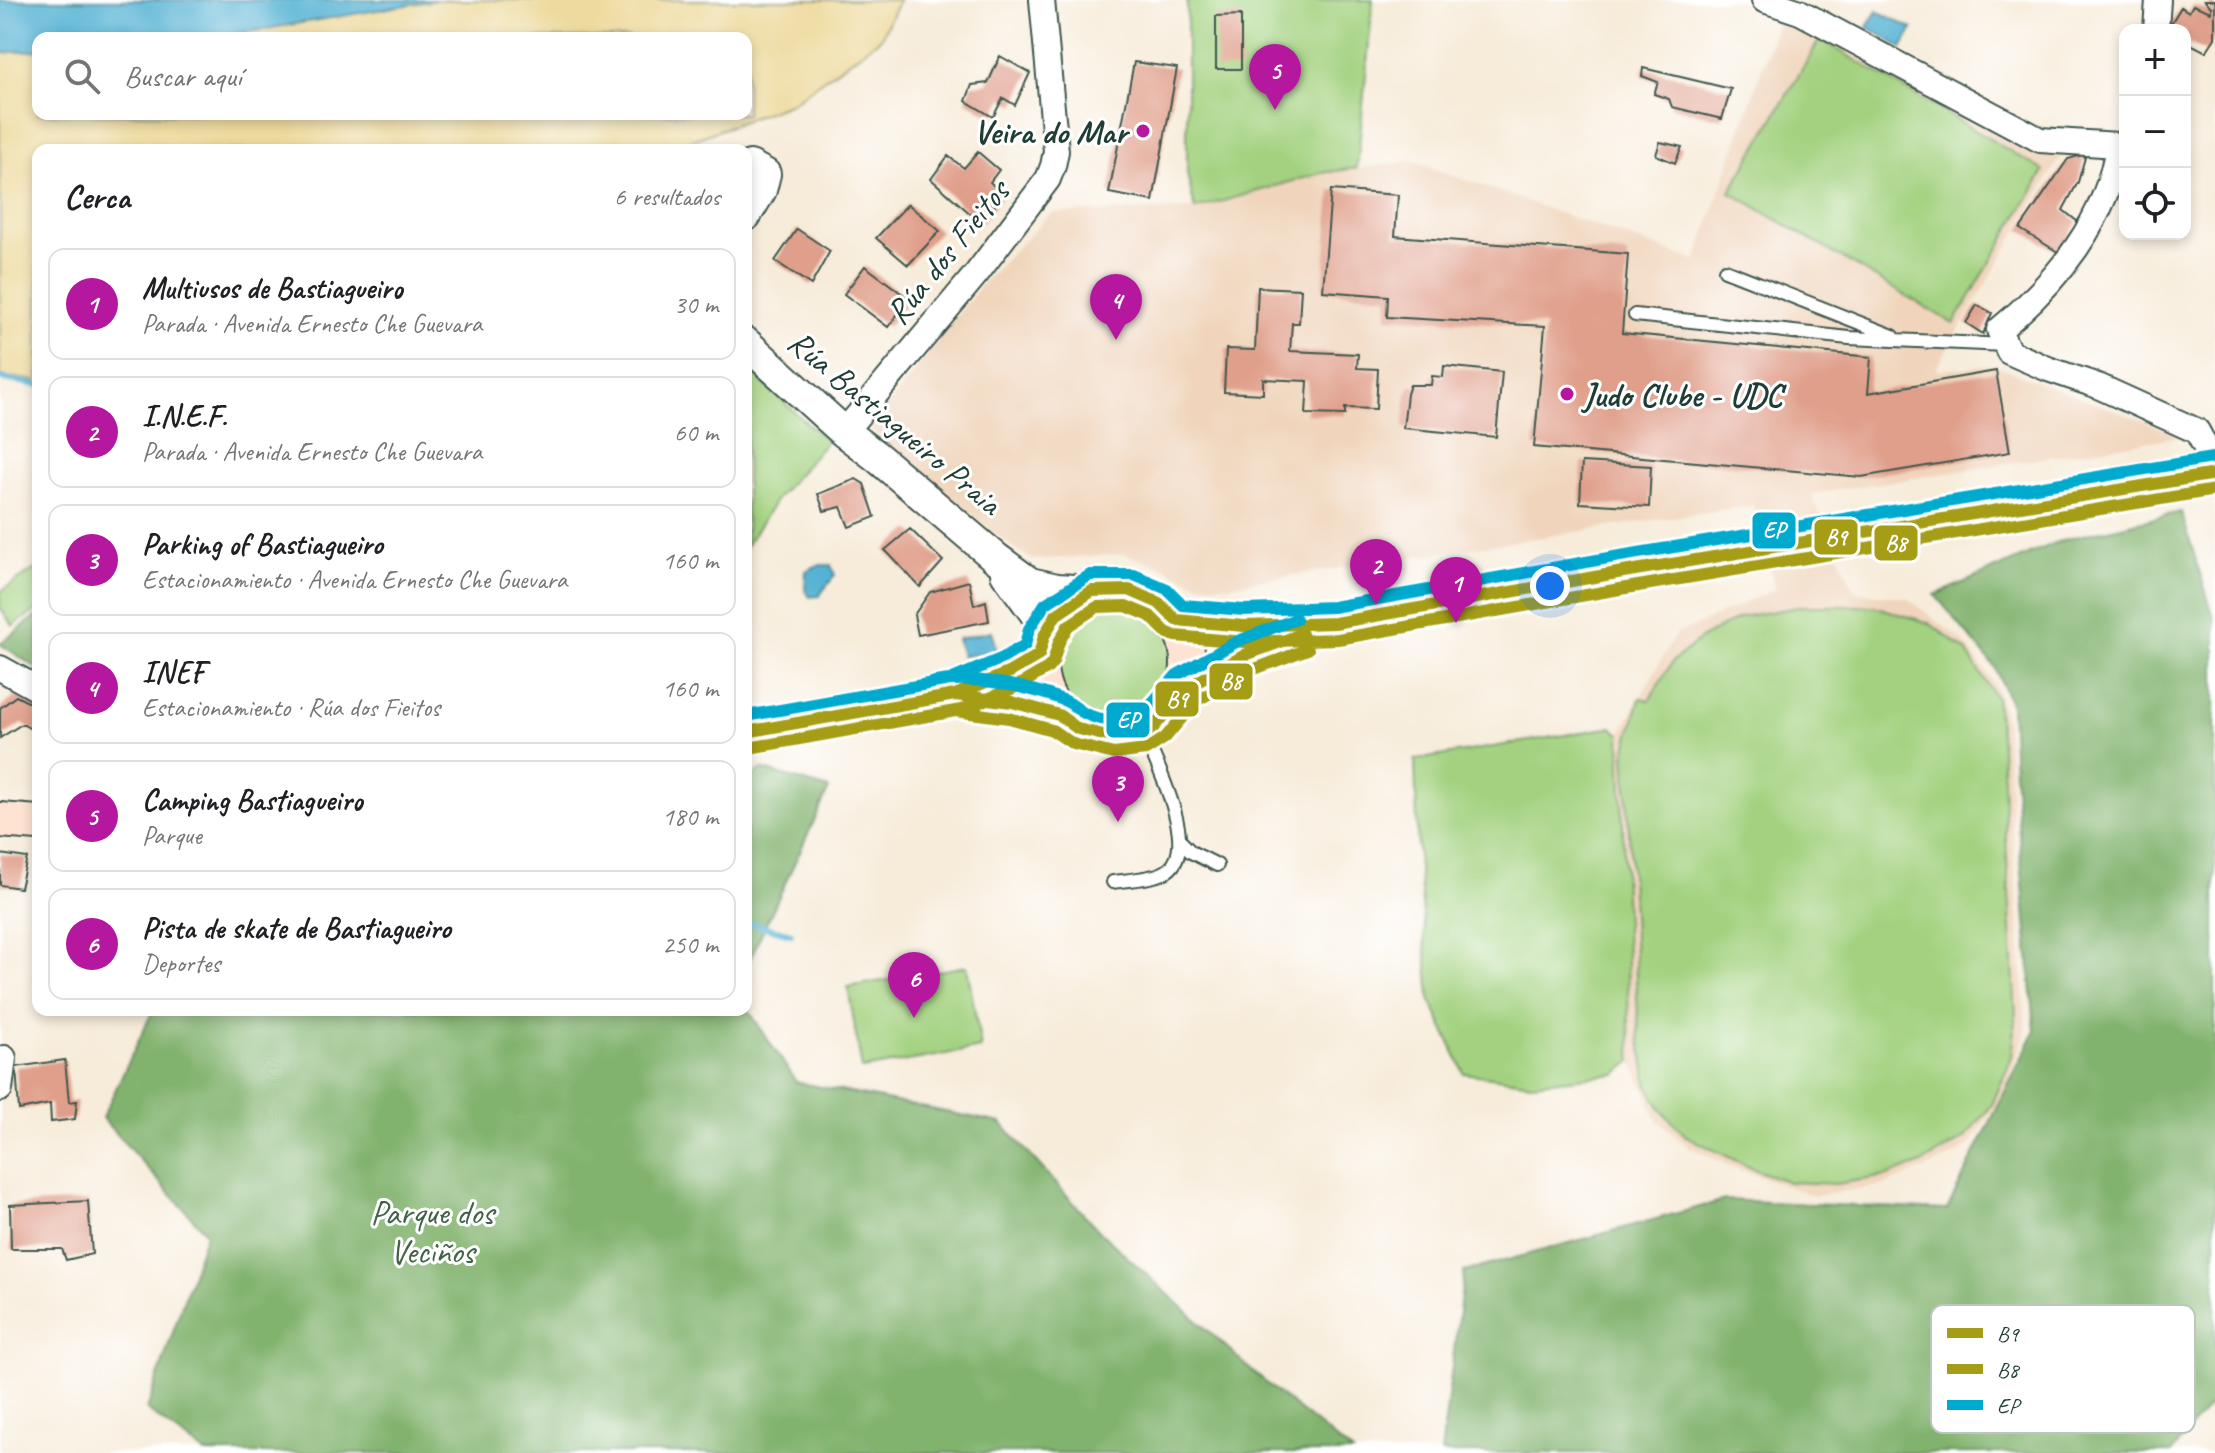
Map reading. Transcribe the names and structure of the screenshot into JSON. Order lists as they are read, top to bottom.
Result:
{
  "streets": {
    "street": ["Rúa dos Fieitos", "Rúa Bastiagueiro Praia"]
  },
  "crossings": [
    ["Rúa dos Fieitos", "Rúa Bastiagueiro Praia"]
  ],
  "parks": ["Parque dos Veciños"],
  "places": ["Veira do Mar", "Judo Clube - UDC"],
  "lines": ["transit line EP", "transit line B9", "transit line B8"],
  "legend": ["B9", "B8", "EP"],
  "page": {
    "map_buttons": ["+", "−"],
    "search": "Buscar aquí",
    "pins": [
      "5",
      "4",
      "2",
      "1",
      "3",
      "6"
    ],
    "heading": ["Cerca", "6 resultados"],
    "list": [
      {
        "mark": "1",
        "name": "Multiusos de Bastiagueiro",
        "note": "Parada · Avenida Ernesto Che Guevara",
        "value": "30 m"
      },
      {
        "mark": "2",
        "name": "I.N.E.F.",
        "note": "Parada · Avenida Ernesto Che Guevara",
        "value": "60 m"
      },
      {
        "mark": "3",
        "name": "Parking of Bastiagueiro",
        "note": "Estacionamiento · Avenida Ernesto Che Guevara",
        "value": "160 m"
      },
      {
        "mark": "4",
        "name": "INEF",
        "note": "Estacionamiento · Rúa dos Fieitos",
        "value": "160 m"
      },
      {
        "mark": "5",
        "name": "Camping Bastiagueiro",
        "note": "Parque",
        "value": "180 m"
      },
      {
        "mark": "6",
        "name": "Pista de skate de Bastiagueiro",
        "note": "Deportes",
        "value": "250 m"
      }
    ]
  }
}
